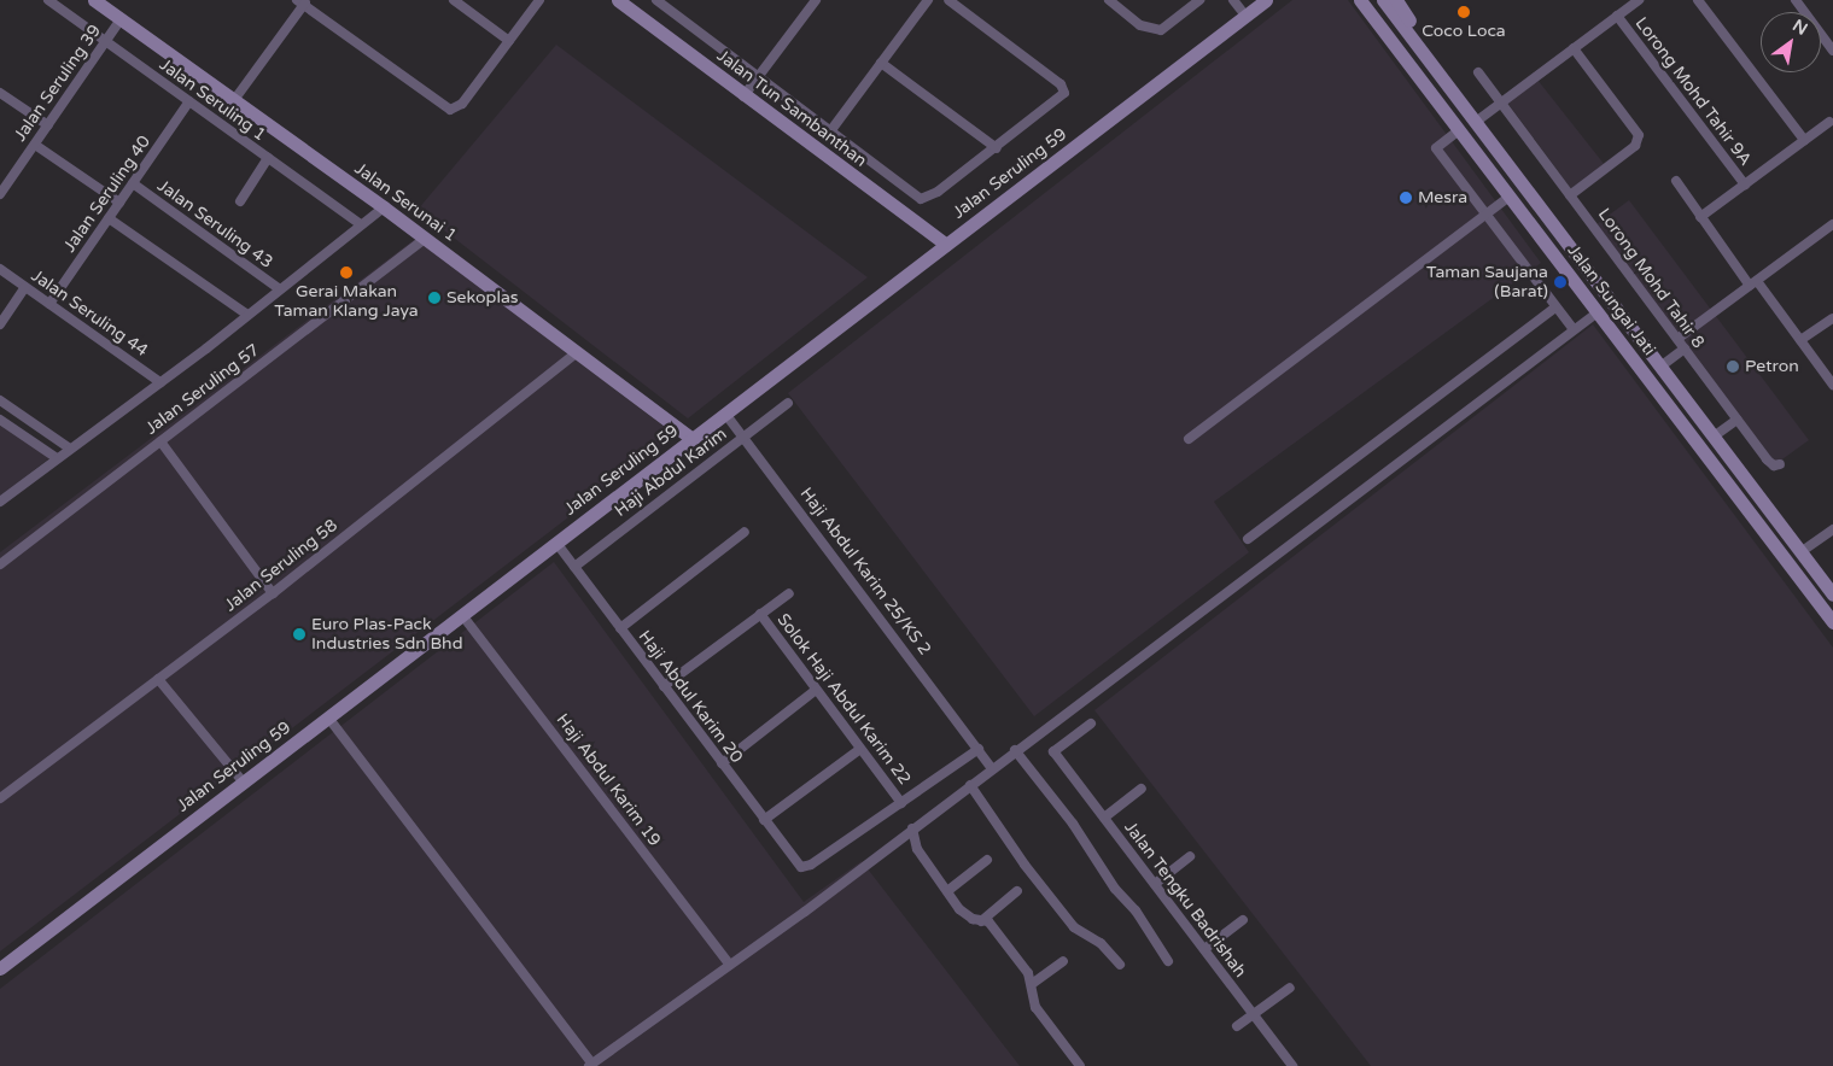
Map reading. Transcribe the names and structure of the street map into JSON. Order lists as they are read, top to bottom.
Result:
{
  "streets": {
    "main road": [
      "Jalan Tun Sambanthan",
      "Jalan Seruling 59",
      "Jalan Serunai 1",
      "Jalan Sungai Jati"
    ],
    "street": [
      "Jalan Seruling 39",
      "Lorong Mohd Tahir 9A",
      "Jalan Seruling 1",
      "Jalan Seruling 40",
      "Jalan Seruling 43",
      "Lorong Mohd Tahir 8",
      "Jalan Seruling 44",
      "Jalan Seruling 57",
      "Haji Abdul Karim",
      "Jalan Seruling 58",
      "Haji Abdul Karim 25/KS 2",
      "Haji Abdul Karim 20",
      "Solok Haji Abdul Karim 22",
      "Haji Abdul Karim 19",
      "Jalan Tengku Badrishah"
    ]
  },
  "crossings": [
    ["Jalan Seruling 39", "Jalan Seruling 1"],
    ["Jalan Seruling 39", "Jalan Serunai 1"],
    ["Jalan Seruling 1", "Jalan Seruling 40"],
    ["Jalan Seruling 1", "Jalan Seruling 57"],
    ["Jalan Tun Sambanthan", "Jalan Seruling 59"],
    ["Jalan Seruling 59", "Jalan Serunai 1"],
    ["Jalan Seruling 59", "Haji Abdul Karim 25/KS 2"],
    ["Jalan Seruling 59", "Haji Abdul Karim 20"],
    ["Jalan Seruling 59", "Haji Abdul Karim 19"],
    ["Jalan Seruling 40", "Jalan Seruling 43"],
    ["Jalan Seruling 40", "Jalan Seruling 44"],
    ["Jalan Serunai 1", "Jalan Seruling 57"],
    ["Jalan Serunai 1", "Jalan Seruling 58"],
    ["Jalan Seruling 43", "Jalan Seruling 57"],
    ["Jalan Seruling 44", "Jalan Seruling 57"],
    ["Haji Abdul Karim", "Haji Abdul Karim 25/KS 2"],
    ["Haji Abdul Karim", "Haji Abdul Karim 20"],
    ["Haji Abdul Karim 20", "Solok Haji Abdul Karim 22"]
  ],
  "places": [
    "Coco Loca",
    "Mesra",
    "Gerai Makan Taman Klang Jaya",
    "Taman Saujana (Barat)",
    "Sekoplas",
    "Petron",
    "Euro Plas-Pack Industries Sdn Bhd"
  ],
  "north": "top right"
}
